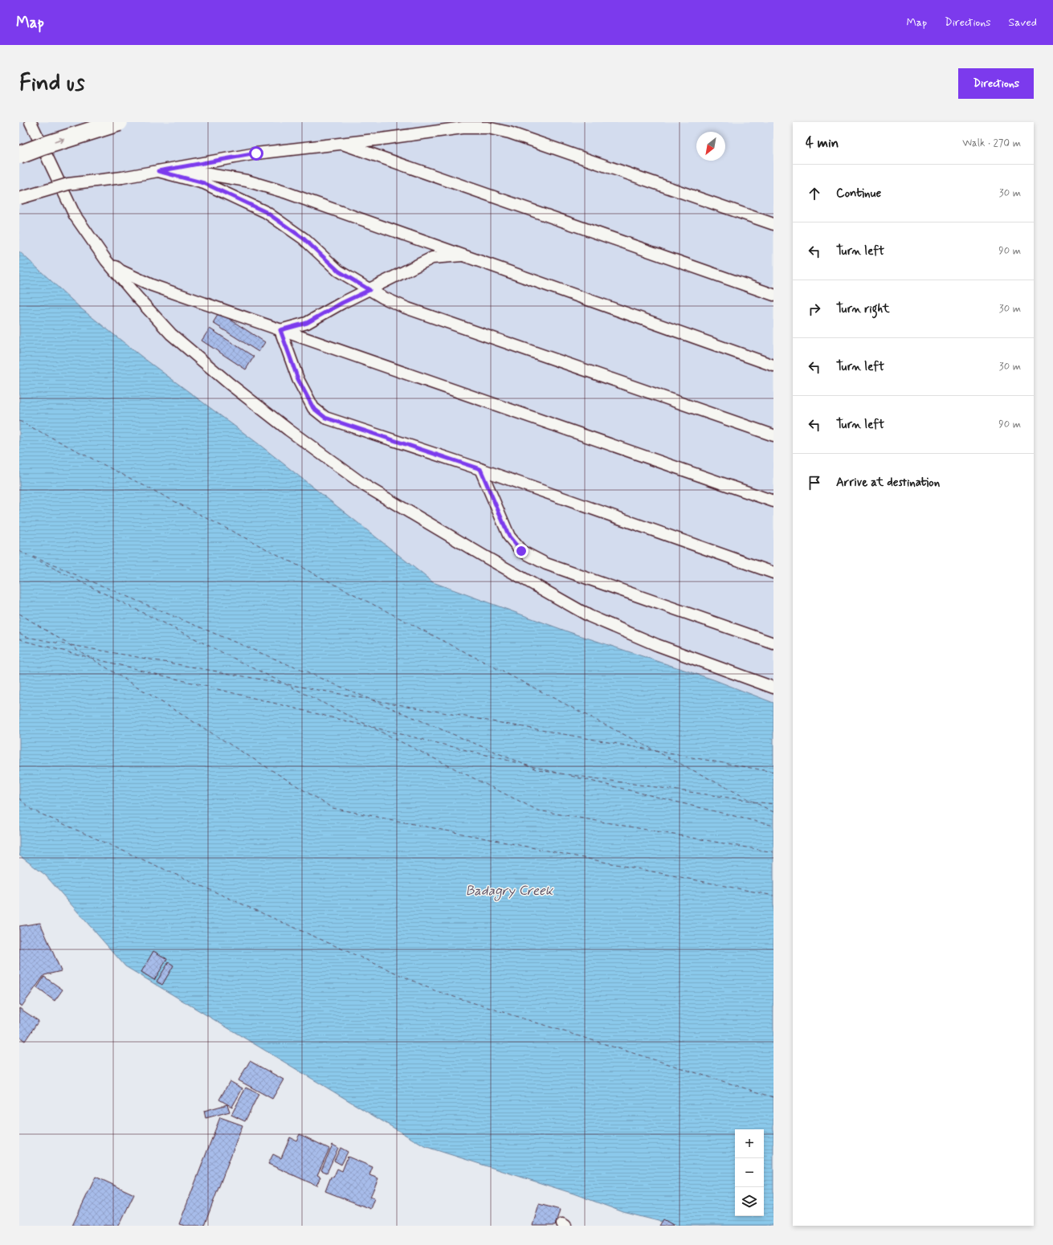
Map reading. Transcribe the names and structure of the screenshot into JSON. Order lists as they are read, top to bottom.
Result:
{
  "water": ["Badagry Creek"],
  "north": "bottom left",
  "page": {
    "header": "Map",
    "nav": ["Map", "Directions", "Saved"],
    "buttons": "Directions",
    "title": "Find us",
    "heading": ["4 min", "Walk · 270 m"],
    "list": [
      ["Continue", "30 m"],
      ["Turn left", "90 m"],
      ["Turn right", "30 m"],
      ["Turn left", "30 m"],
      ["Turn left", "90 m"],
      "Arrive at destination"
    ],
    "map_buttons": ["+", "−"]
  }
}
